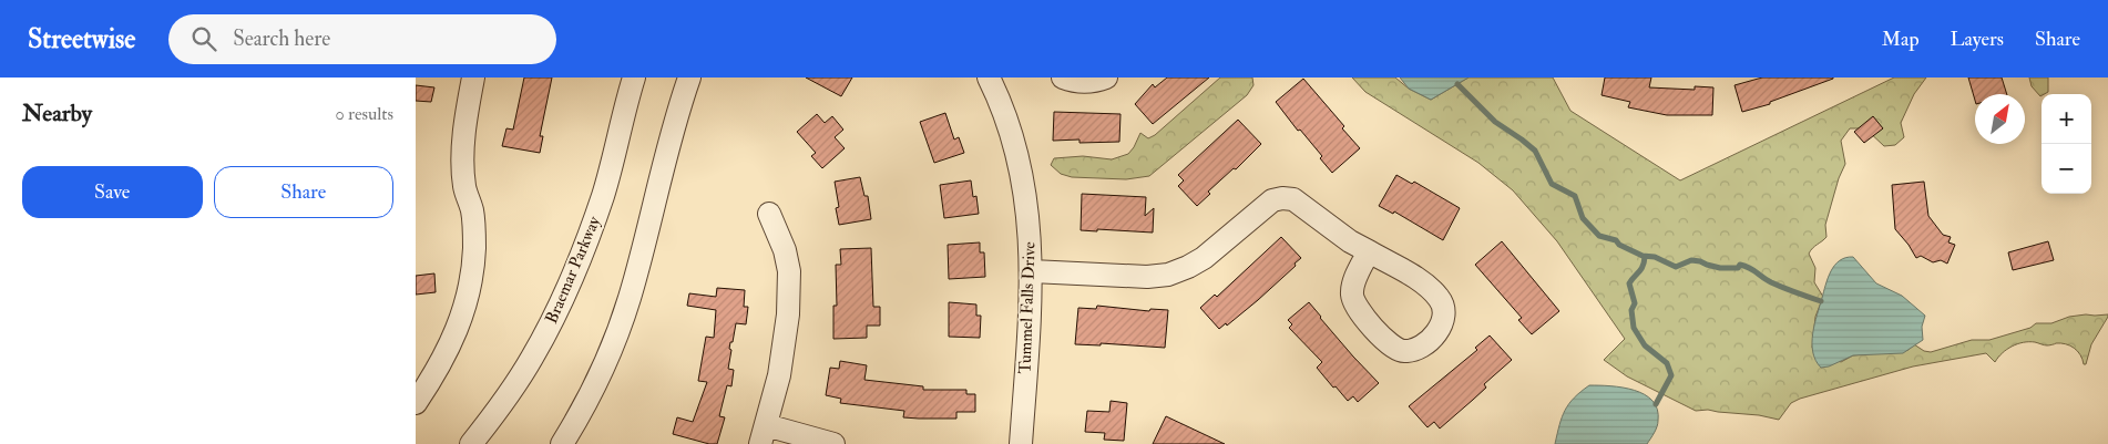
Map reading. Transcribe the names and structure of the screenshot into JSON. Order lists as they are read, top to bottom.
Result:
{
  "streets": {
    "street": ["Braemar Parkway", "Tummel Falls Drive"]
  },
  "north": "top right",
  "page": {
    "header": "Streetwise",
    "search": "Search here",
    "nav": ["Map", "Layers", "Share"],
    "heading": ["Nearby", "0 results"],
    "map_buttons": ["+", "−"],
    "buttons": ["Save", "Share"]
  }
}
